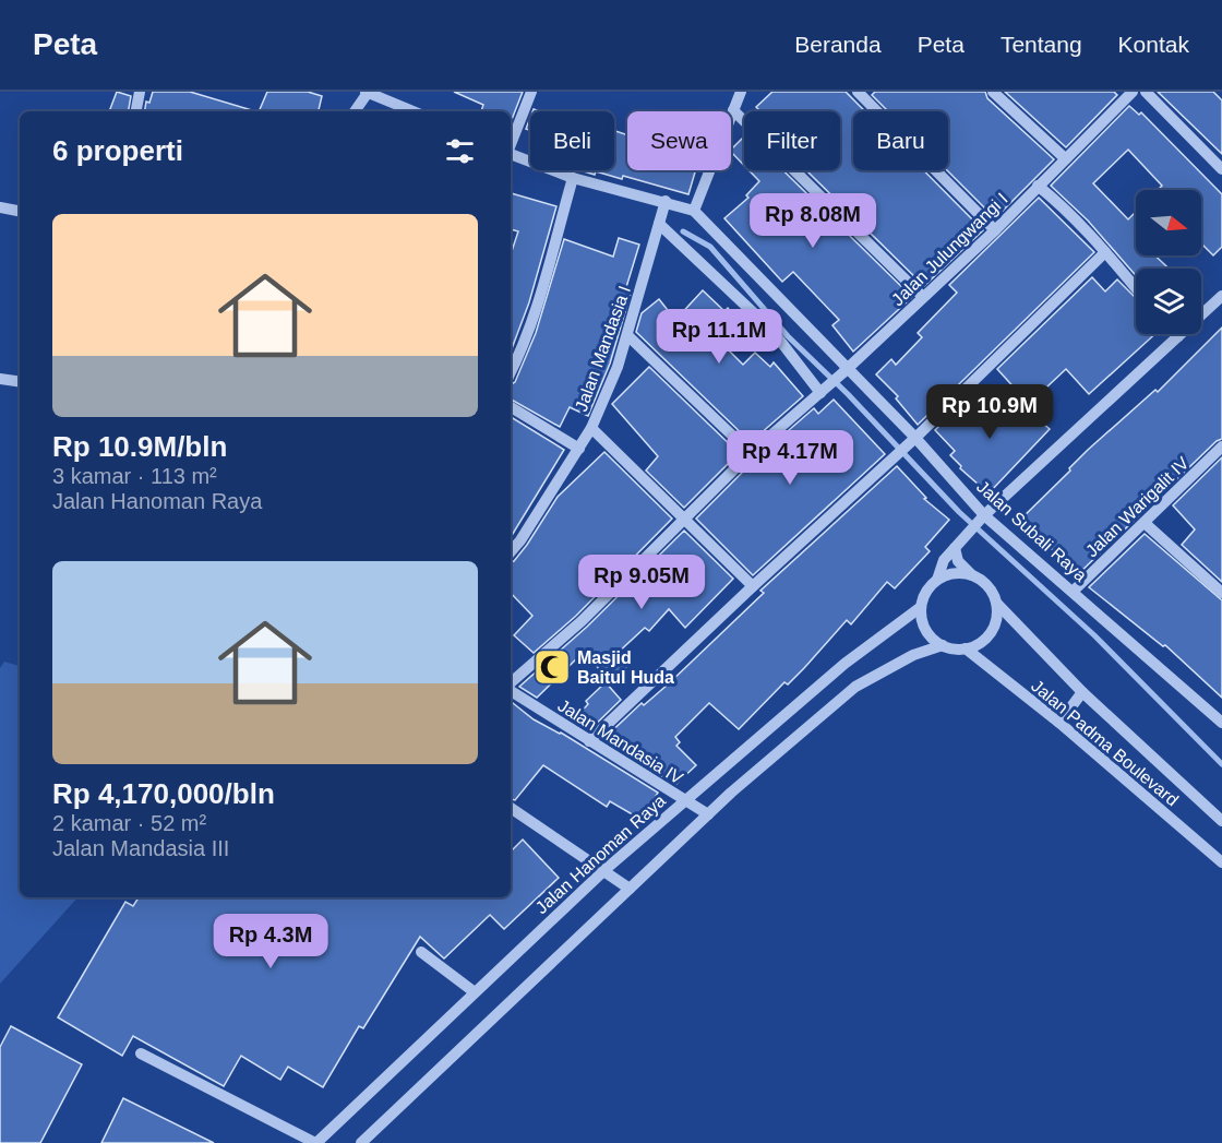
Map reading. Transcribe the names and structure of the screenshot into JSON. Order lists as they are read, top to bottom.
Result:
{
  "streets": {
    "street": [
      "Jalan Julungwangi I",
      "Jalan Mandasia I",
      "Jalan Warigalit IV",
      "Jalan Subali Raya",
      "Jalan Mandasia IV",
      "Jalan Padma Boulevard",
      "Jalan Hanoman Raya"
    ]
  },
  "crossings": [
    ["Jalan Julungwangi I", "Jalan Subali Raya"],
    ["Jalan Mandasia I", "Jalan Subali Raya"],
    ["Jalan Warigalit IV", "Jalan Subali Raya"],
    ["Jalan Mandasia IV", "Jalan Hanoman Raya"],
    ["Jalan Padma Boulevard", "Jalan Hanoman Raya"]
  ],
  "places": {
    "mosque": ["Masjid Baitul Huda"]
  },
  "north": "right",
  "page": {
    "header": "Peta",
    "nav": [
      "Beranda",
      "Peta",
      "Tentang",
      "Kontak"
    ],
    "chip": [
      "Beli",
      "Sewa",
      "Filter",
      "Baru"
    ],
    "heading": "6 properti",
    "list": [
      {
        "name": "Rp 10.9M/bln",
        "note": "3 kamar · 113 m² · Jalan Hanoman Raya"
      },
      {
        "name": "Rp 4,170,000/bln",
        "note": "2 kamar · 52 m² · Jalan Mandasia III"
      }
    ],
    "price": [
      "Rp 8.08M",
      "Rp 11.1M",
      "Rp 10.9M",
      "Rp 4.17M",
      "Rp 9.05M",
      "Rp 4.3M"
    ]
  }
}
